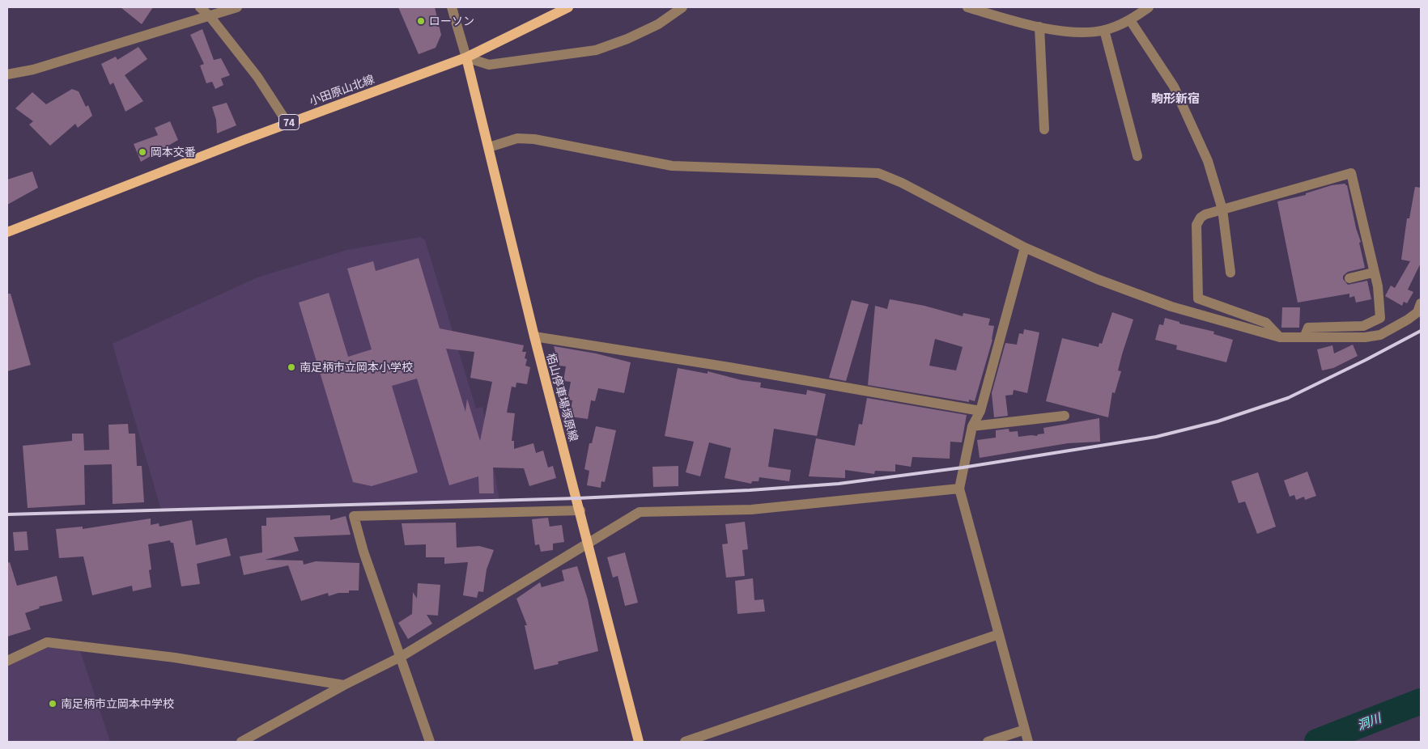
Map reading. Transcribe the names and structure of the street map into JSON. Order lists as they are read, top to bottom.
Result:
{
  "streets": {
    "main road": ["小田原山北線", "74", "栢山停車場塚原線"]
  },
  "crossings": [
    ["小田原山北線", "栢山停車場塚原線"]
  ],
  "districts": ["駒形新宿"],
  "water": ["洞川"],
  "places": [
    "ローソン",
    "岡本交番",
    "南足柄市立岡本小学校",
    "南足柄市立岡本中学校"
  ]
}
